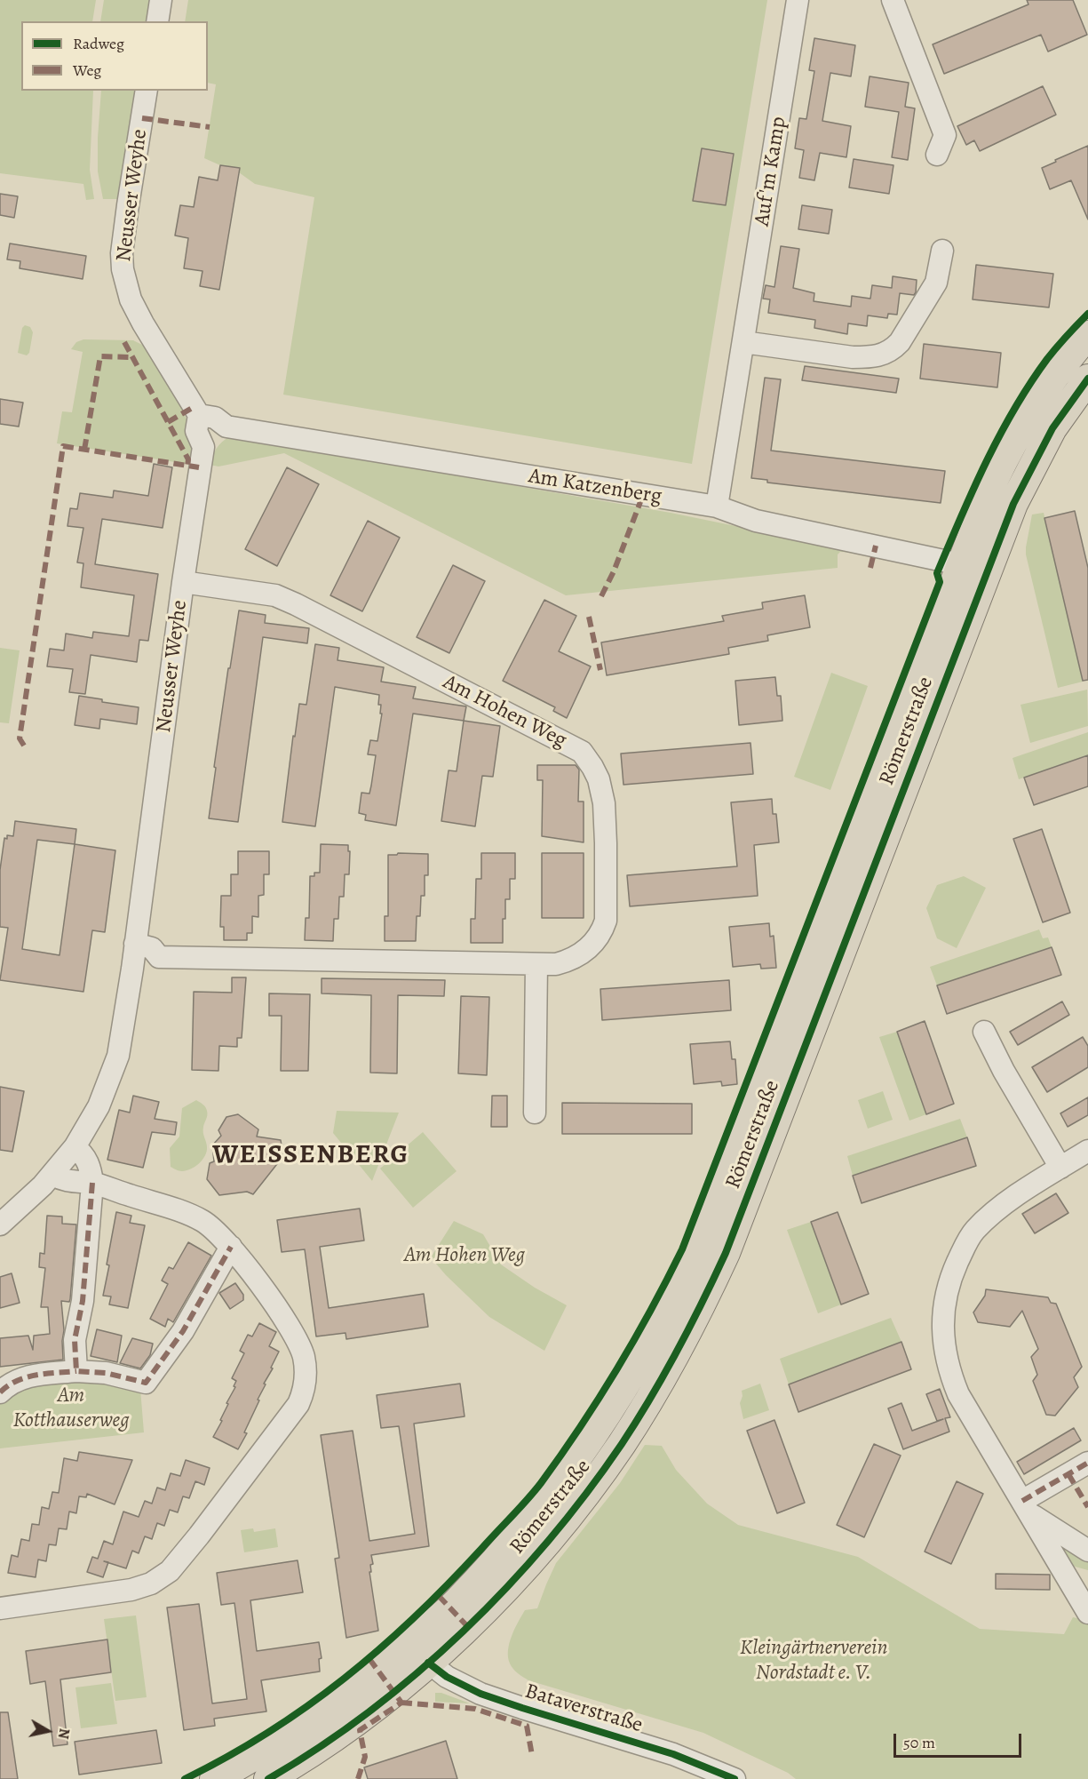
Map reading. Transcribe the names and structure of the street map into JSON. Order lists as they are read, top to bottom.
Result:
{
  "streets": {
    "main road": ["Römerstraße"],
    "street": [
      "Auf'm Kamp",
      "Neusser Weyhe",
      "Am Katzenberg",
      "Am Hohen Weg",
      "Bataverstraße"
    ]
  },
  "crossings": [
    ["Auf'm Kamp", "Am Katzenberg"],
    ["Neusser Weyhe", "Am Katzenberg"],
    ["Neusser Weyhe", "Am Hohen Weg"],
    ["Am Katzenberg", "Römerstraße"],
    ["Römerstraße", "Bataverstraße"]
  ],
  "districts": ["WEISSENBERG"],
  "parks": ["Am Hohen Weg", "Am Kotthauserweg", "Kleingärtnerverein Nordstadt e. V."],
  "legend": ["Radweg", "Weg"],
  "scale_bar": "50 m",
  "north": "right"
}
